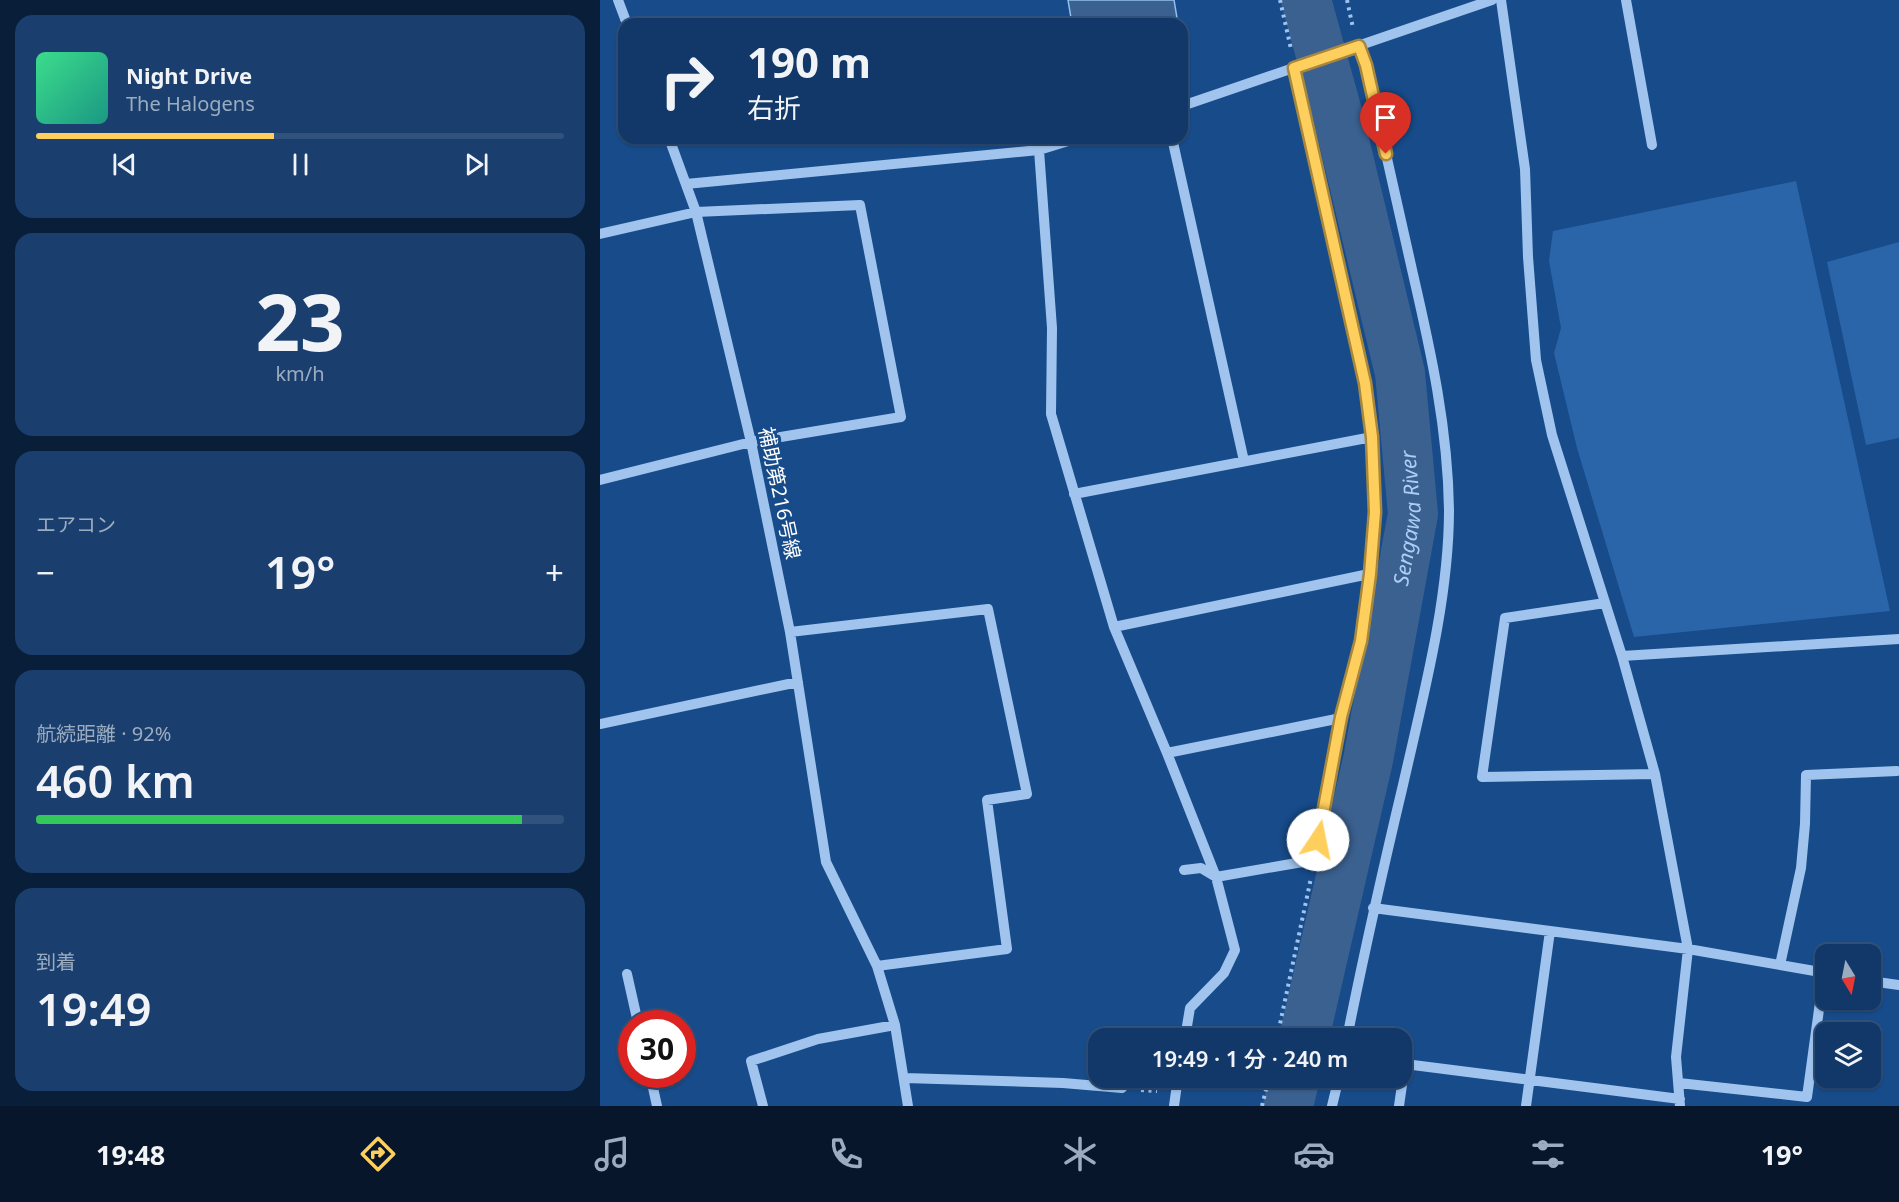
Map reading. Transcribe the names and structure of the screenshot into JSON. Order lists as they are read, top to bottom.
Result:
{
  "streets": {
    "street": ["補助第216号線"]
  },
  "water": ["Sengawa River"],
  "north": "bottom",
  "page": {
    "turn": ["190 m", "右折"],
    "song": ["Night Drive", "The Halogens"],
    "tile": [
      ["23", "km/h"],
      "エアコン",
      ["航続距離 · 92%", "460 km"],
      ["到着", "19:49"]
    ],
    "heat": ["−", "19°", "+"],
    "limit": "30",
    "trip": "19:49 · 1 分 · 240 m",
    "tabs": ["19:48", "19°"]
  }
}
